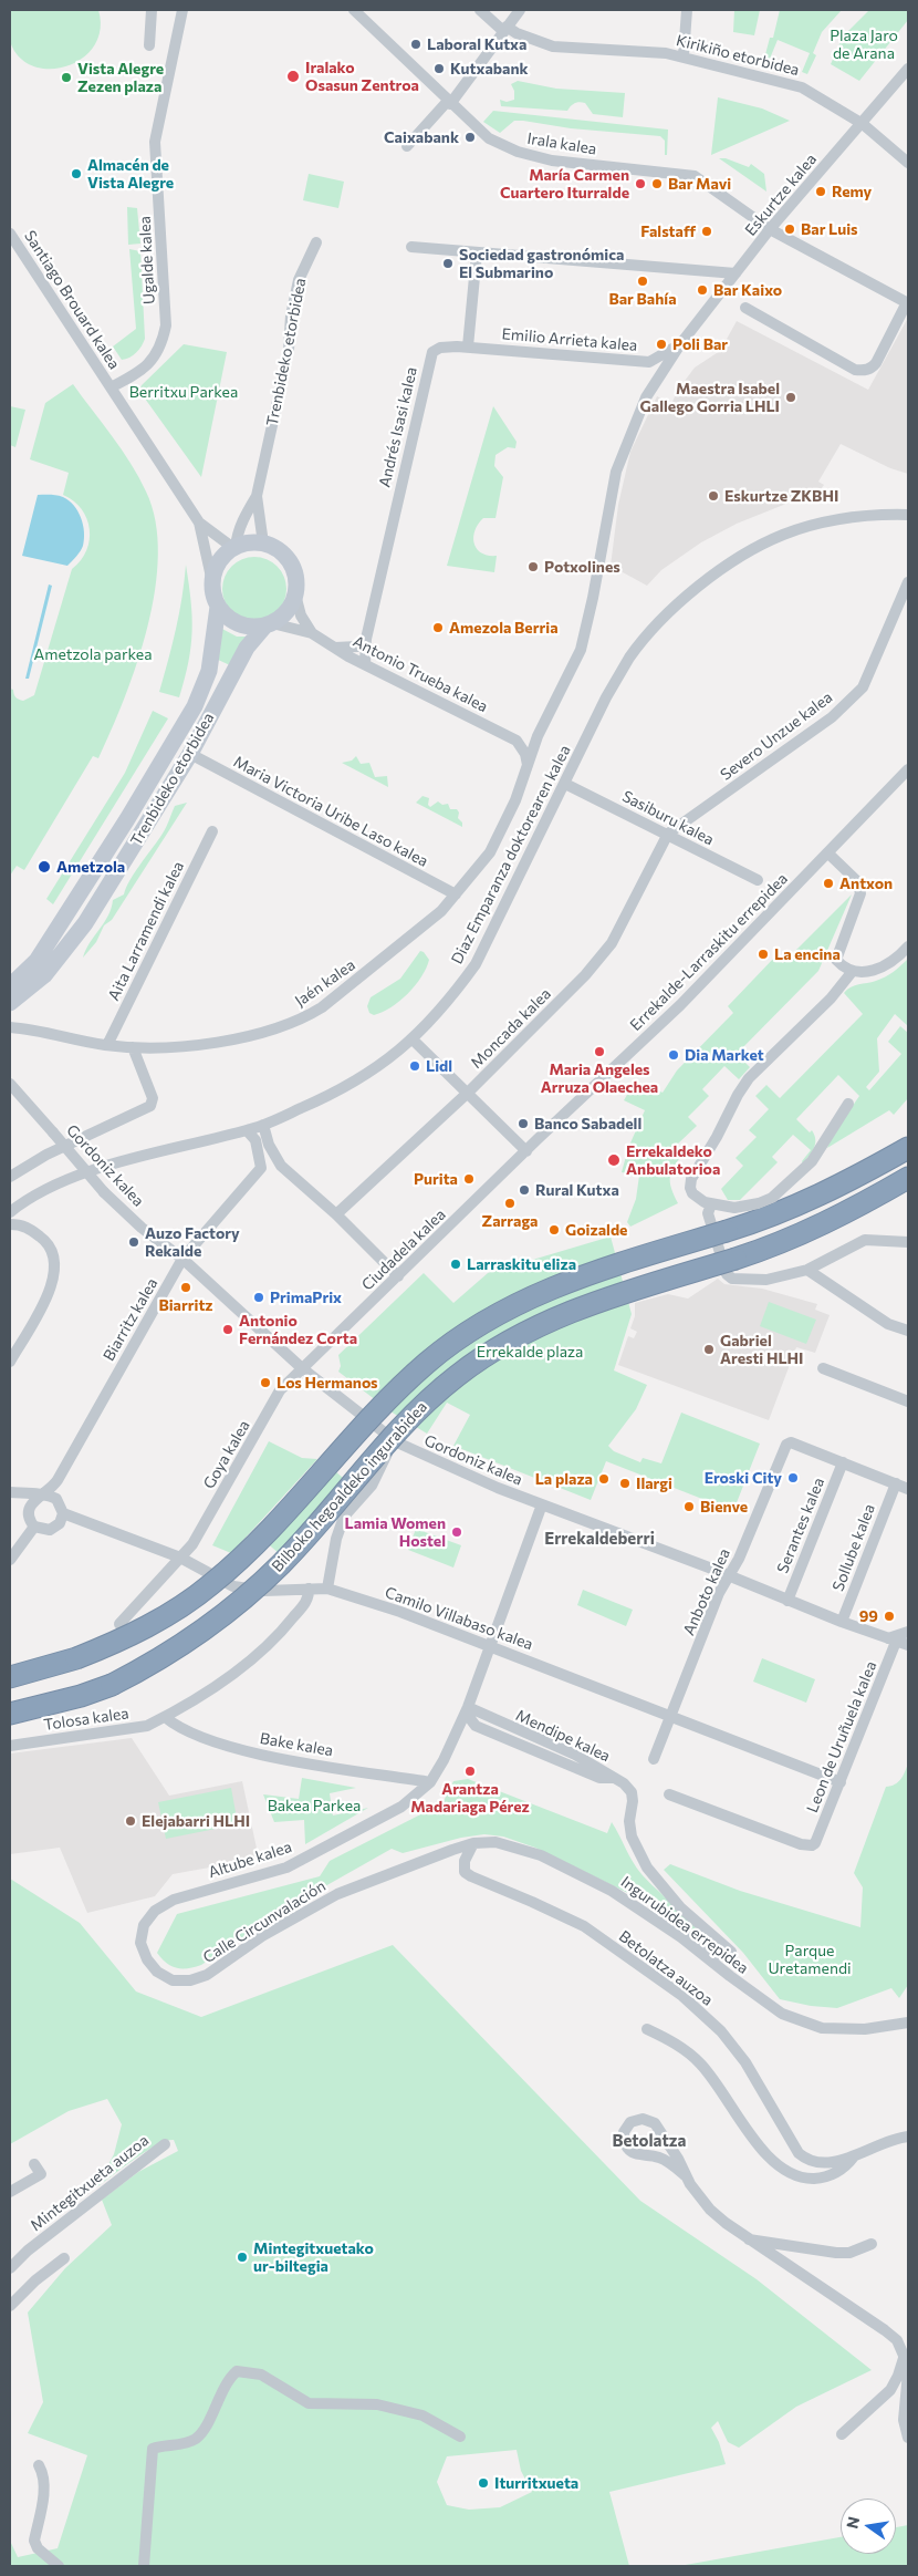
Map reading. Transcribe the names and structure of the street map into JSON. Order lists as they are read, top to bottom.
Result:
{
  "streets": {
    "highway": ["Bilboko hegoaldeko ingurabidea"],
    "street": [
      "Kirikiño etorbidea",
      "Irala kalea",
      "Eskurtze kalea",
      "Ugalde kalea",
      "Santiago Brouard kalea",
      "Emilio Arrieta kalea",
      "Trenbideko etorbidea",
      "Andrés Isasi kalea",
      "Antonio Trueba kalea",
      "Severo Unzue kalea",
      "Maria Victoria Uribe Laso kalea",
      "Sasiburu kalea",
      "Diaz Emparanza doktorearen kalea",
      "Aita Larramendi kalea",
      "Errekalde-Larraskitu errepidea",
      "Jaén kalea",
      "Moncada kalea",
      "Gordoniz kalea",
      "Ciudadela kalea",
      "Biarritz kalea",
      "Goya kalea",
      "Serantes kalea",
      "Sollube kalea",
      "Anboto kalea",
      "Camilo Villabaso kalea",
      "Tolosa kalea",
      "Mendipe kalea",
      "Leon de Uruñuela kalea",
      "Bake kalea",
      "Altube kalea",
      "Calle Circunvalación",
      "Ingurubidea errepidea",
      "Betolatza auzoa",
      "Mintegitxueta auzoa"
    ]
  },
  "crossings": [
    ["Kirikiño etorbidea", "Eskurtze kalea"],
    ["Irala kalea", "Eskurtze kalea"],
    ["Eskurtze kalea", "Emilio Arrieta kalea"],
    ["Eskurtze kalea", "Jaén kalea"],
    ["Ugalde kalea", "Santiago Brouard kalea"],
    ["Santiago Brouard kalea", "Trenbideko etorbidea"],
    ["Santiago Brouard kalea", "Antonio Trueba kalea"],
    ["Emilio Arrieta kalea", "Andrés Isasi kalea"],
    ["Trenbideko etorbidea", "Antonio Trueba kalea"],
    ["Trenbideko etorbidea", "Maria Victoria Uribe Laso kalea"],
    ["Andrés Isasi kalea", "Antonio Trueba kalea"],
    ["Severo Unzue kalea", "Sasiburu kalea"],
    ["Severo Unzue kalea", "Moncada kalea"],
    ["Maria Victoria Uribe Laso kalea", "Jaén kalea"],
    ["Sasiburu kalea", "Diaz Emparanza doktorearen kalea"],
    ["Sasiburu kalea", "Moncada kalea"],
    ["Aita Larramendi kalea", "Jaén kalea"],
    ["Errekalde-Larraskitu errepidea", "Ciudadela kalea"],
    ["Gordoniz kalea", "Ciudadela kalea"],
    ["Gordoniz kalea", "Biarritz kalea"],
    ["Gordoniz kalea", "Goya kalea"],
    ["Gordoniz kalea", "Serantes kalea"],
    ["Gordoniz kalea", "Sollube kalea"],
    ["Gordoniz kalea", "Anboto kalea"],
    ["Gordoniz kalea", "Leon de Uruñuela kalea"],
    ["Ciudadela kalea", "Goya kalea"],
    ["Biarritz kalea", "Camilo Villabaso kalea"],
    ["Goya kalea", "Camilo Villabaso kalea"],
    ["Serantes kalea", "Anboto kalea"],
    ["Anboto kalea", "Camilo Villabaso kalea"],
    ["Camilo Villabaso kalea", "Tolosa kalea"],
    ["Camilo Villabaso kalea", "Leon de Uruñuela kalea"],
    ["Tolosa kalea", "Bake kalea"],
    ["Mendipe kalea", "Altube kalea"],
    ["Mendipe kalea", "Ingurubidea errepidea"],
    ["Bake kalea", "Altube kalea"],
    ["Altube kalea", "Calle Circunvalación"],
    ["Calle Circunvalación", "Ingurubidea errepidea"],
    ["Calle Circunvalación", "Betolatza auzoa"],
    ["Ingurubidea errepidea", "Betolatza auzoa"]
  ],
  "districts": ["Errekaldeberri", "Betolatza"],
  "parks": [
    "Plaza Jaro de Arana",
    "Berritxu Parkea",
    "Ametzola parkea",
    "Errekalde plaza",
    "Bakea Parkea",
    "Parque Uretamendi"
  ],
  "places": [
    "Laboral Kutxa",
    "Kutxabank",
    "Iralako Osasun Zentroa",
    "Vista Alegre Zezen plaza",
    "Caixabank",
    "Almacén de Vista Alegre",
    "María Carmen Cuartero Iturralde",
    "Bar Mavi",
    "Remy",
    "Bar Luis",
    "Falstaff",
    "Sociedad gastronómica El Submarino",
    "Bar Bahía",
    "Bar Kaixo",
    "Poli Bar",
    "Maestra Isabel Gallego Gorria LHLI",
    "Eskurtze ZKBHI",
    "Potxolines",
    "Amezola Berria",
    "Ametzola",
    "Antxon",
    "La encina",
    "Maria Angeles Arruza Olaechea",
    "Dia Market",
    "Lidl",
    "Banco Sabadell",
    "Errekaldeko Anbulatorioa",
    "Purita",
    "Rural Kutxa",
    "Zarraga",
    "Goizalde",
    "Auzo Factory Rekalde",
    "Larraskitu eliza",
    "Biarritz",
    "PrimaPrix",
    "Antonio Fernández Corta",
    "Gabriel Aresti HLHI",
    "Los Hermanos",
    "Eroski City",
    "La plaza",
    "Ilargi",
    "Bienve",
    "Lamia Women Hostel",
    "99",
    "Arantza Madariaga Pérez",
    "Elejabarri HLHI",
    "Mintegitxuetako ur-biltegia",
    "Iturritxueta"
  ],
  "north": "left"
}
